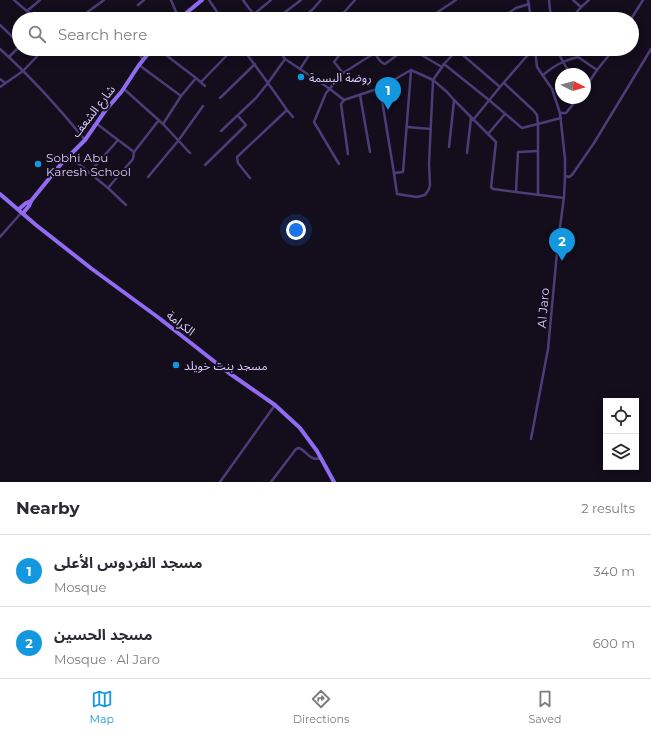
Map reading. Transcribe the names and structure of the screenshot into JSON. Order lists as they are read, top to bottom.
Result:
{
  "streets": {
    "main road": ["شارع الشعف", "الكرامة"],
    "street": ["Al Jaro"]
  },
  "crossings": [
    ["شارع الشعف", "الكرامة"]
  ],
  "places": ["روضة البسمة", "Sobhi Abu Karesh School", "مسجد بنت خويلد"],
  "north": "right",
  "page": {
    "search": "Search here",
    "pins": ["1", "2"],
    "heading": ["Nearby", "2 results"],
    "list": [
      {
        "mark": "1",
        "name": "مسجد الفردوس الأعلى",
        "note": "Mosque",
        "value": "340 m"
      },
      {
        "mark": "2",
        "name": "مسجد الحسين",
        "note": "Mosque · Al Jaro",
        "value": "600 m"
      }
    ],
    "nav": ["Map", "Directions", "Saved"]
  }
}
